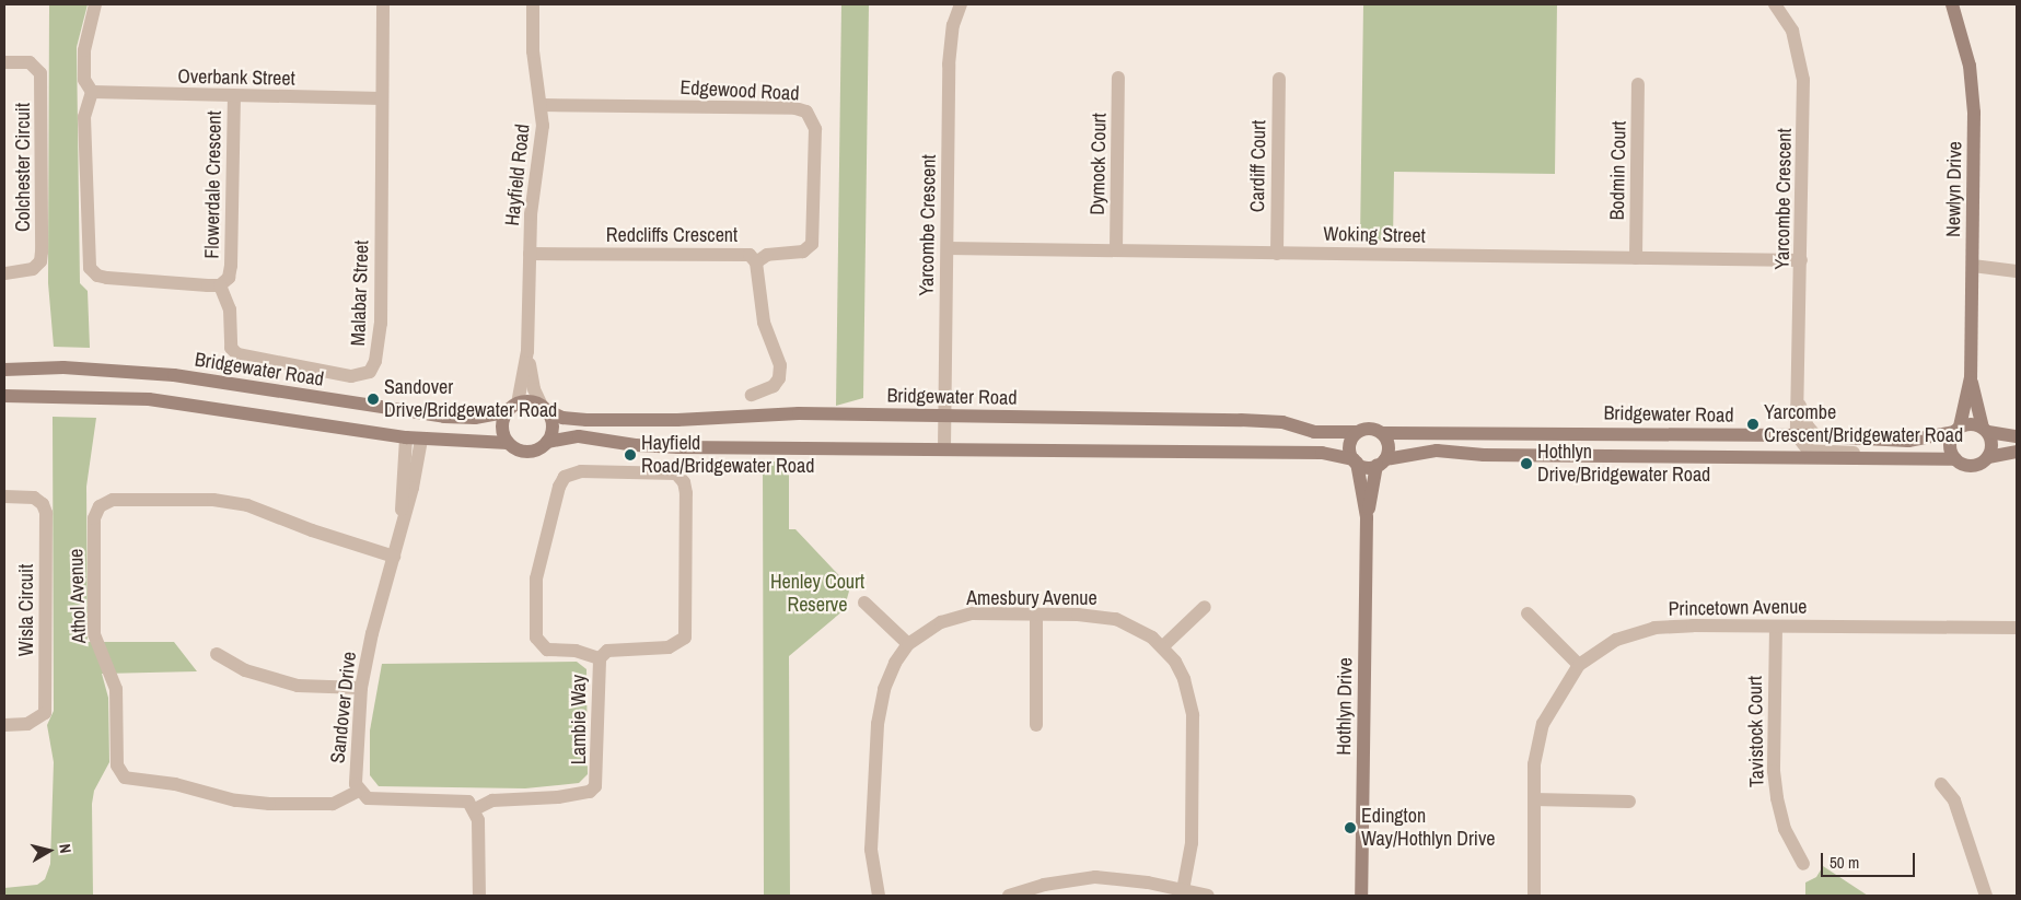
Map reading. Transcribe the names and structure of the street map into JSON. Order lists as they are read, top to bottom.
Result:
{
  "streets": {
    "street": [
      "Overbank Street",
      "Edgewood Road",
      "Dymock Court",
      "Cardiff Court",
      "Colchester Circuit",
      "Bodmin Court",
      "Hayfield Road",
      "Flowerdale Crescent",
      "Newlyn Drive",
      "Yarcombe Crescent",
      "Redcliffs Crescent",
      "Woking Street",
      "Malabar Street",
      "Bridgewater Road",
      "Athol Avenue",
      "Amesbury Avenue",
      "Princetown Avenue",
      "Wisla Circuit",
      "Hothlyn Drive",
      "Sandover Drive",
      "Lambie Way",
      "Tavistock Court"
    ]
  },
  "crossings": [
    ["Overbank Street", "Flowerdale Crescent"],
    ["Overbank Street", "Malabar Street"],
    ["Edgewood Road", "Hayfield Road"],
    ["Edgewood Road", "Redcliffs Crescent"],
    ["Dymock Court", "Woking Street"],
    ["Cardiff Court", "Woking Street"],
    ["Bodmin Court", "Woking Street"],
    ["Hayfield Road", "Redcliffs Crescent"],
    ["Hayfield Road", "Bridgewater Road"],
    ["Flowerdale Crescent", "Malabar Street"],
    ["Newlyn Drive", "Bridgewater Road"],
    ["Yarcombe Crescent", "Woking Street"],
    ["Yarcombe Crescent", "Bridgewater Road"],
    ["Bridgewater Road", "Hothlyn Drive"],
    ["Bridgewater Road", "Sandover Drive"],
    ["Athol Avenue", "Sandover Drive"],
    ["Princetown Avenue", "Tavistock Court"],
    ["Sandover Drive", "Lambie Way"]
  ],
  "parks": ["Henley Court Reserve"],
  "places": [
    "Sandover Drive/Bridgewater Road",
    "Yarcombe Crescent/Bridgewater Road",
    "Hayfield Road/Bridgewater Road",
    "Hothlyn Drive/Bridgewater Road",
    "Edington Way/Hothlyn Drive"
  ],
  "scale_bar": "50 m",
  "north": "right"
}
